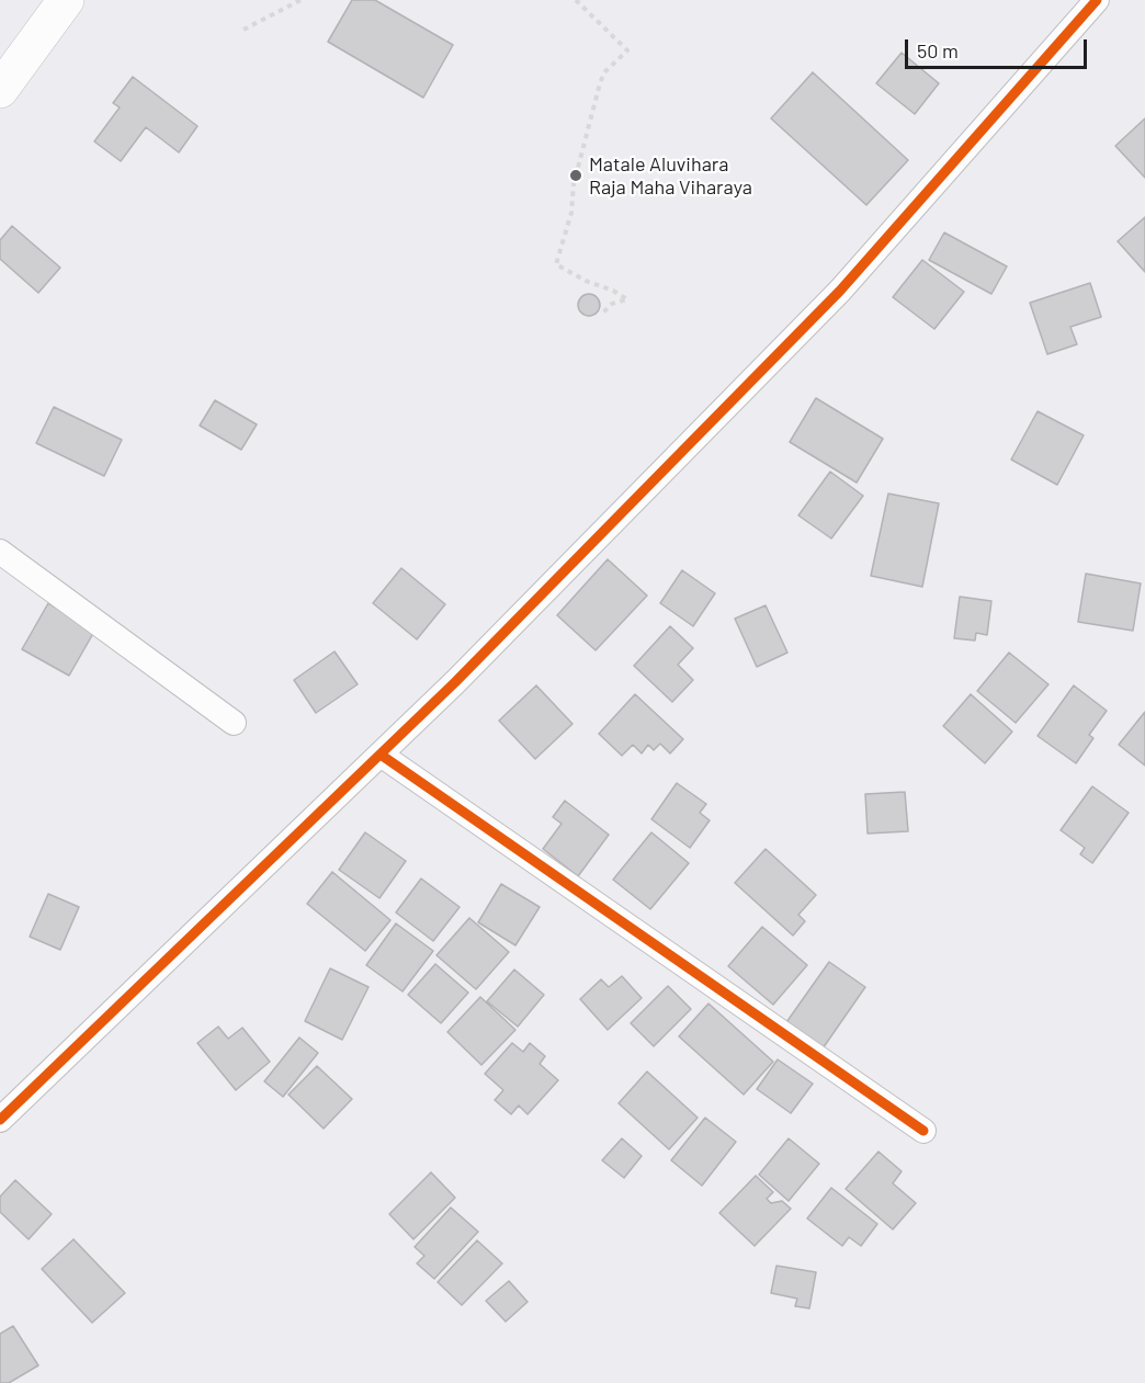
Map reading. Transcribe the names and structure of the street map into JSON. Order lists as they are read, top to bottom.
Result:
{
  "places": ["Matale Aluvihara Raja Maha Viharaya"],
  "scale_bar": "50 m"
}
